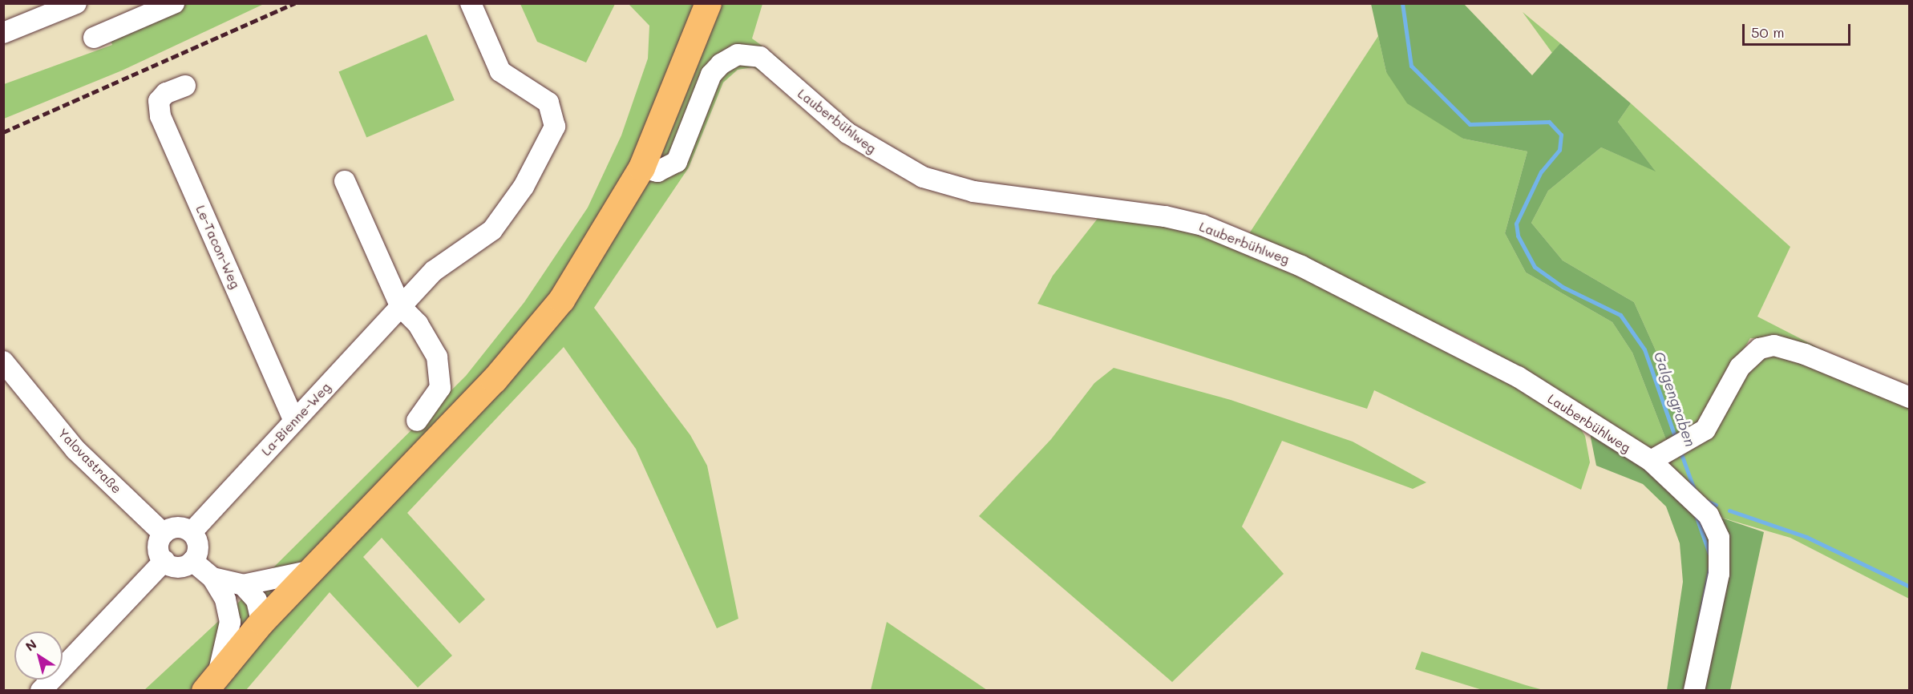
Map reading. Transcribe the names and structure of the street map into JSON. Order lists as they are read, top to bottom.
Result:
{
  "streets": {
    "street": [
      "Lauberbühlweg",
      "Le-Tacon-Weg",
      "La-Bienne-Weg",
      "Yalovastraße"
    ]
  },
  "crossings": [
    ["Le-Tacon-Weg", "La-Bienne-Weg"],
    ["La-Bienne-Weg", "Yalovastraße"]
  ],
  "water": ["Galgengraben"],
  "scale_bar": "50 m",
  "north": "top left"
}
